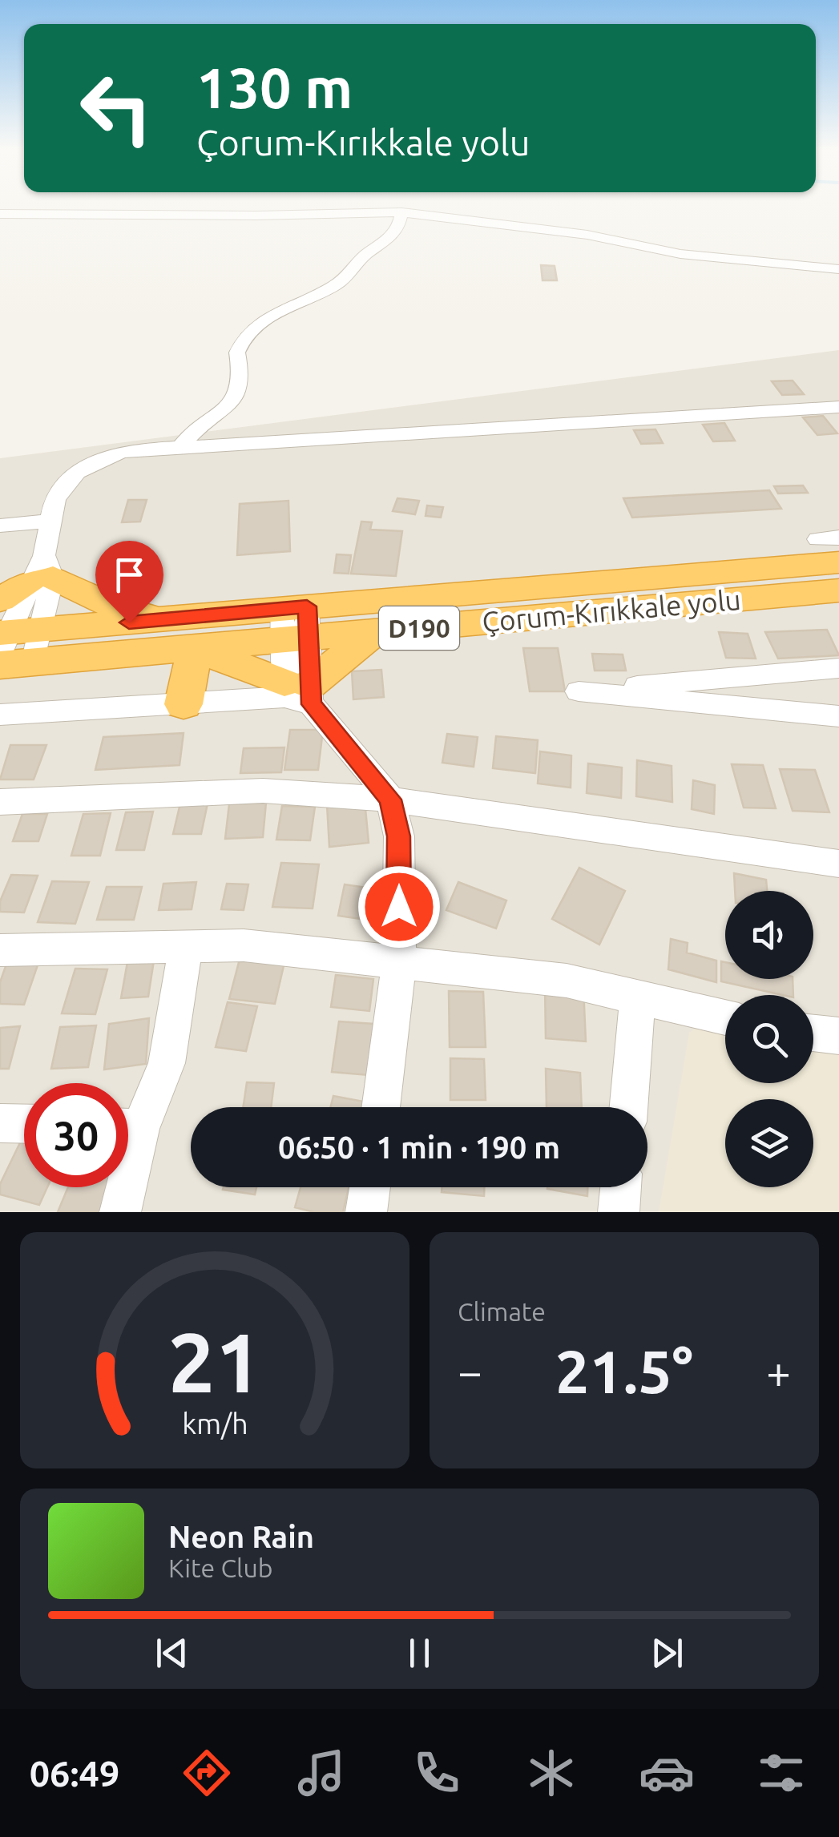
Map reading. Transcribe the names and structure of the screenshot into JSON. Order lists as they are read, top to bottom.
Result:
{
  "streets": {
    "highway": ["Çorum-Kırıkkale yolu", "D190"]
  },
  "page": {
    "turn": ["130 m", "Çorum-Kırıkkale yolu"],
    "limit": "30",
    "trip": "06:50 · 1 min · 190 m",
    "tile": "Climate",
    "heat": ["−", "21.5°", "+"],
    "song": ["Neon Rain", "Kite Club"],
    "tabs": "06:49",
    "gauge": ["21", "km/h"]
  }
}
